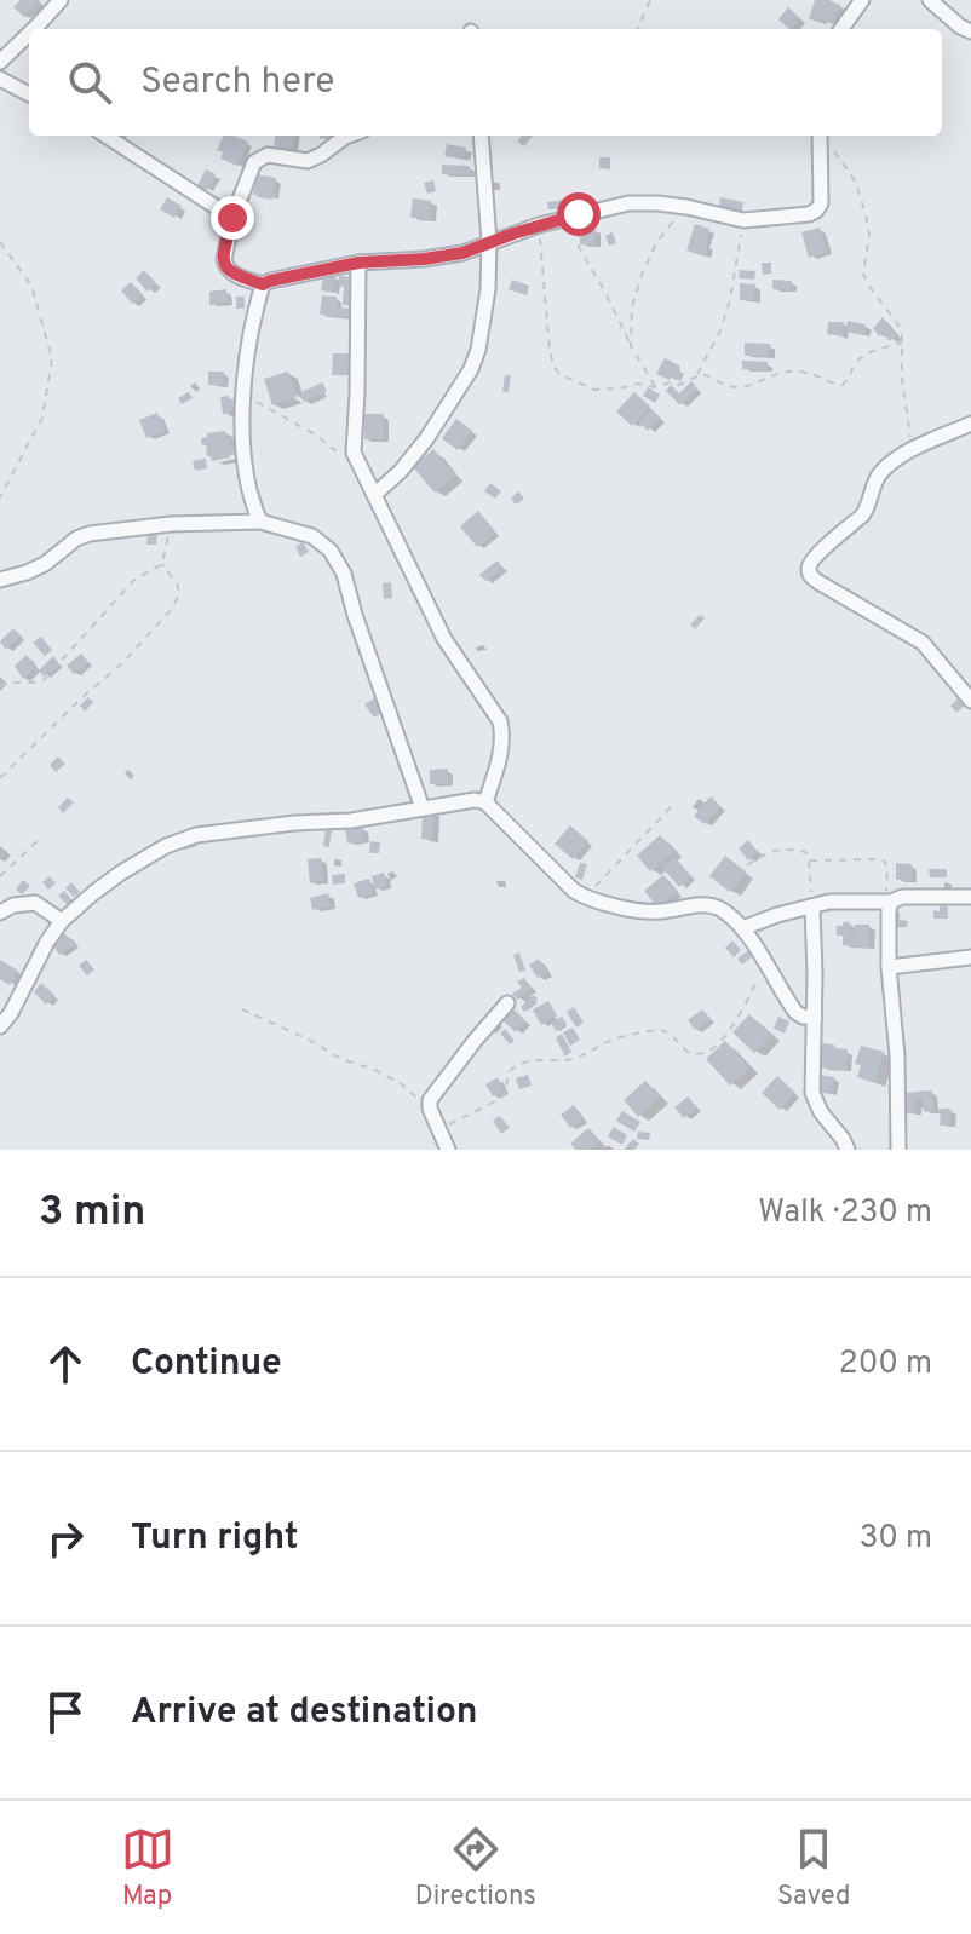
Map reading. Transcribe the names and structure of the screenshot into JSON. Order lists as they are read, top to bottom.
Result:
{
  "page": {
    "search": "Search here",
    "heading": ["3 min", "Walk · 230 m"],
    "list": [
      ["Continue", "200 m"],
      ["Turn right", "30 m"],
      "Arrive at destination"
    ],
    "nav": ["Map", "Directions", "Saved"]
  }
}
